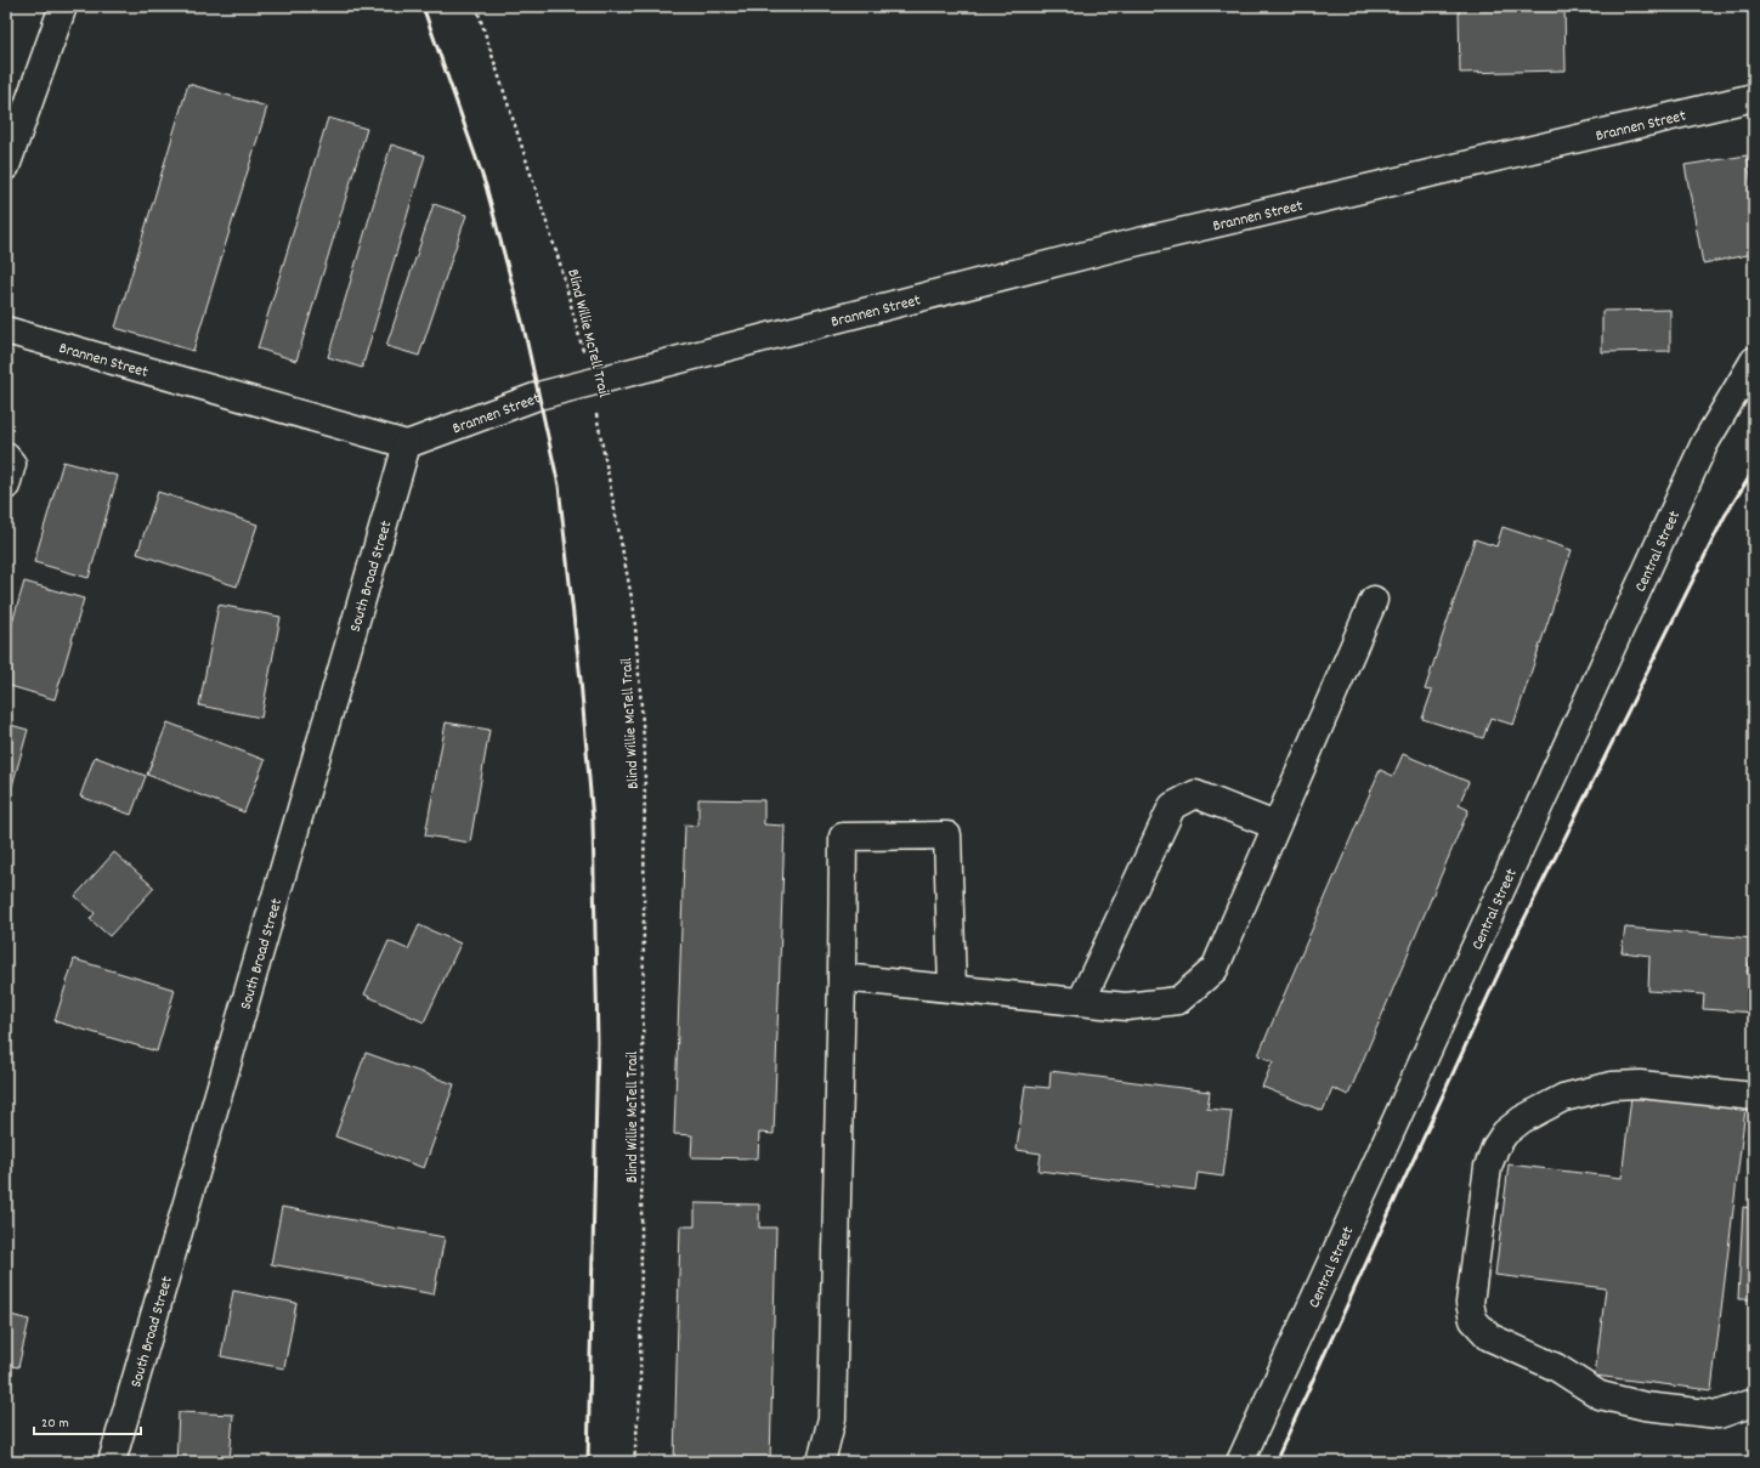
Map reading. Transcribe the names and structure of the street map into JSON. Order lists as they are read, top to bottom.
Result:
{
  "streets": {
    "street": ["Brannen Street", "Central Street", "South Broad Street"],
    "path": ["Blind Willie McTell Trail"]
  },
  "crossings": [
    ["Brannen Street", "Blind Willie McTell Trail"],
    ["Brannen Street", "South Broad Street"]
  ],
  "scale_bar": "20 m"
}
